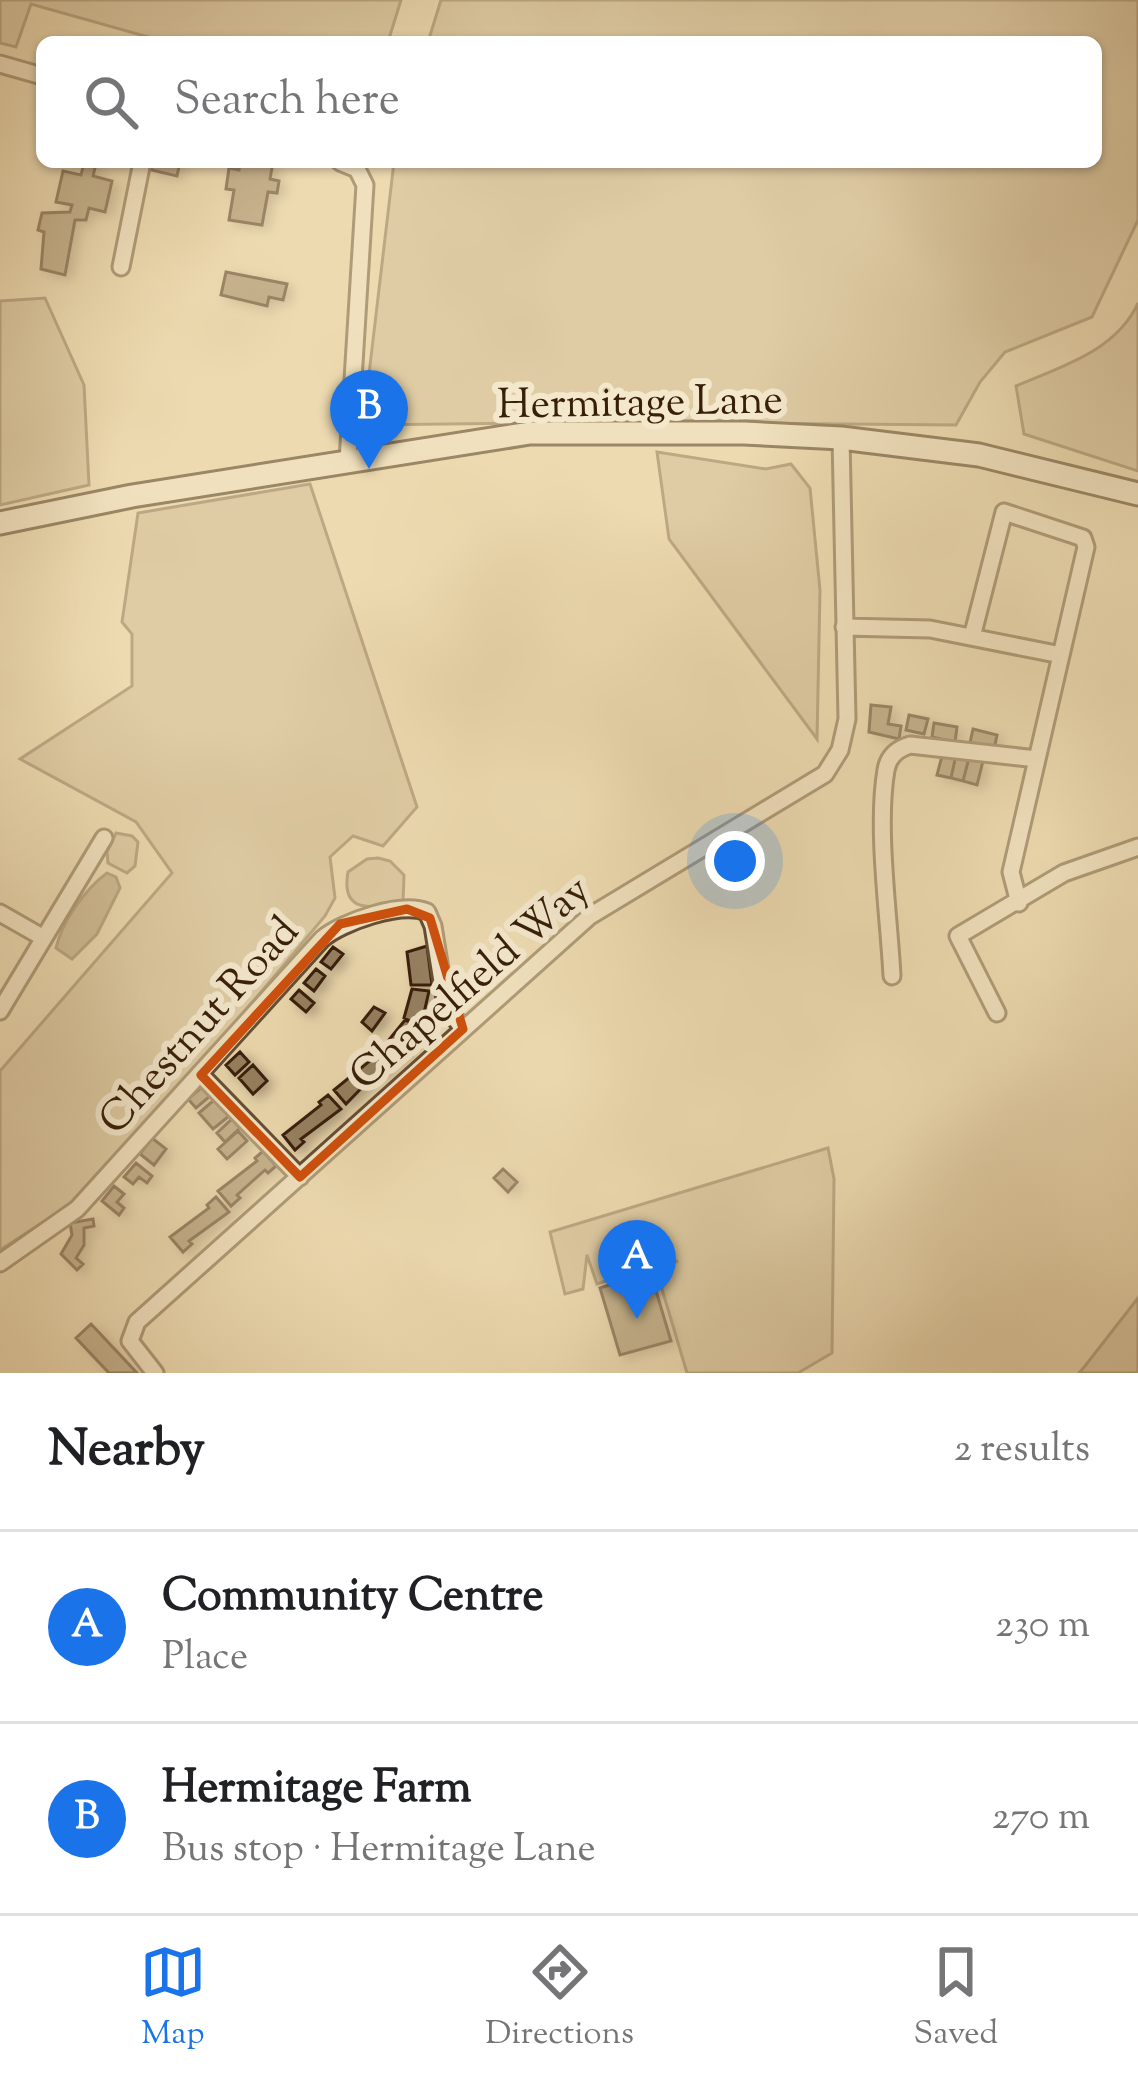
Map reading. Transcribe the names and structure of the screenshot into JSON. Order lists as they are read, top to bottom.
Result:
{
  "streets": {
    "main road": ["Hermitage Lane"],
    "street": ["Chapelfield Way", "Chestnut Road"]
  },
  "crossings": [
    ["Hermitage Lane", "Chapelfield Way"],
    ["Chapelfield Way", "Chestnut Road"]
  ],
  "page": {
    "search": "Search here",
    "pins": ["B", "A"],
    "heading": ["Nearby", "2 results"],
    "list": [
      {
        "mark": "A",
        "name": "Community Centre",
        "note": "Place",
        "value": "230 m"
      },
      {
        "mark": "B",
        "name": "Hermitage Farm",
        "note": "Bus stop · Hermitage Lane",
        "value": "270 m"
      }
    ],
    "nav": ["Map", "Directions", "Saved"]
  }
}
